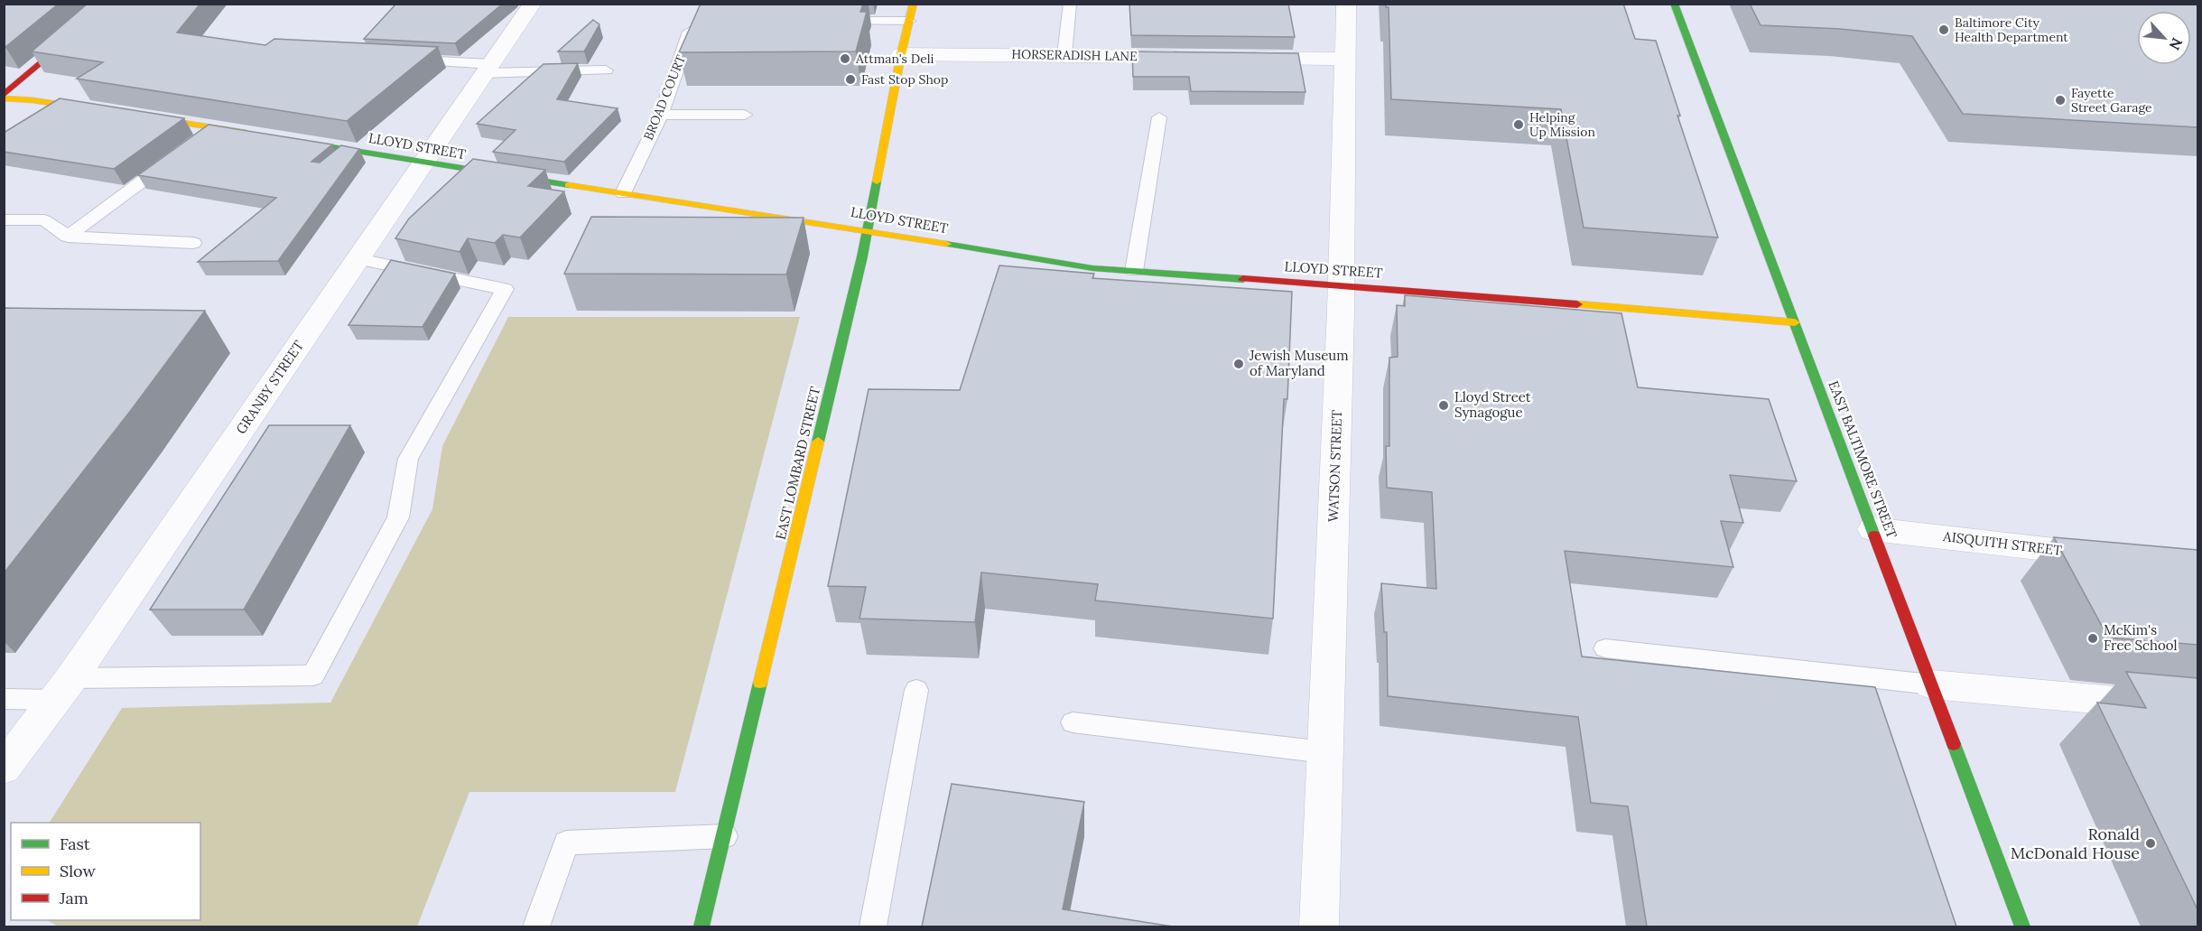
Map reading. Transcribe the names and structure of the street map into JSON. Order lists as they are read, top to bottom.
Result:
{
  "streets": {
    "main road": ["LLOYD STREET", "EAST BALTIMORE STREET", "EAST LOMBARD STREET"],
    "street": [
      "HORSERADISH LANE",
      "GRANBY STREET",
      "WATSON STREET",
      "AISQUITH STREET"
    ],
    "lane": ["BROAD COURT"]
  },
  "crossings": [
    ["HORSERADISH LANE", "EAST LOMBARD STREET"],
    ["BROAD COURT", "LLOYD STREET"],
    ["LLOYD STREET", "GRANBY STREET"],
    ["LLOYD STREET", "EAST BALTIMORE STREET"],
    ["LLOYD STREET", "EAST LOMBARD STREET"],
    ["LLOYD STREET", "WATSON STREET"],
    ["EAST BALTIMORE STREET", "AISQUITH STREET"]
  ],
  "places": [
    "Baltimore City Health Department",
    "Attman's Deli",
    "Fast Stop Shop",
    "Fayette Street Garage",
    "Helping Up Mission",
    "Jewish Museum of Maryland",
    "Lloyd Street Synagogue",
    "McKim's Free School",
    "Ronald McDonald House"
  ],
  "legend": ["Fast", "Slow", "Jam"],
  "north": "bottom right"
}
